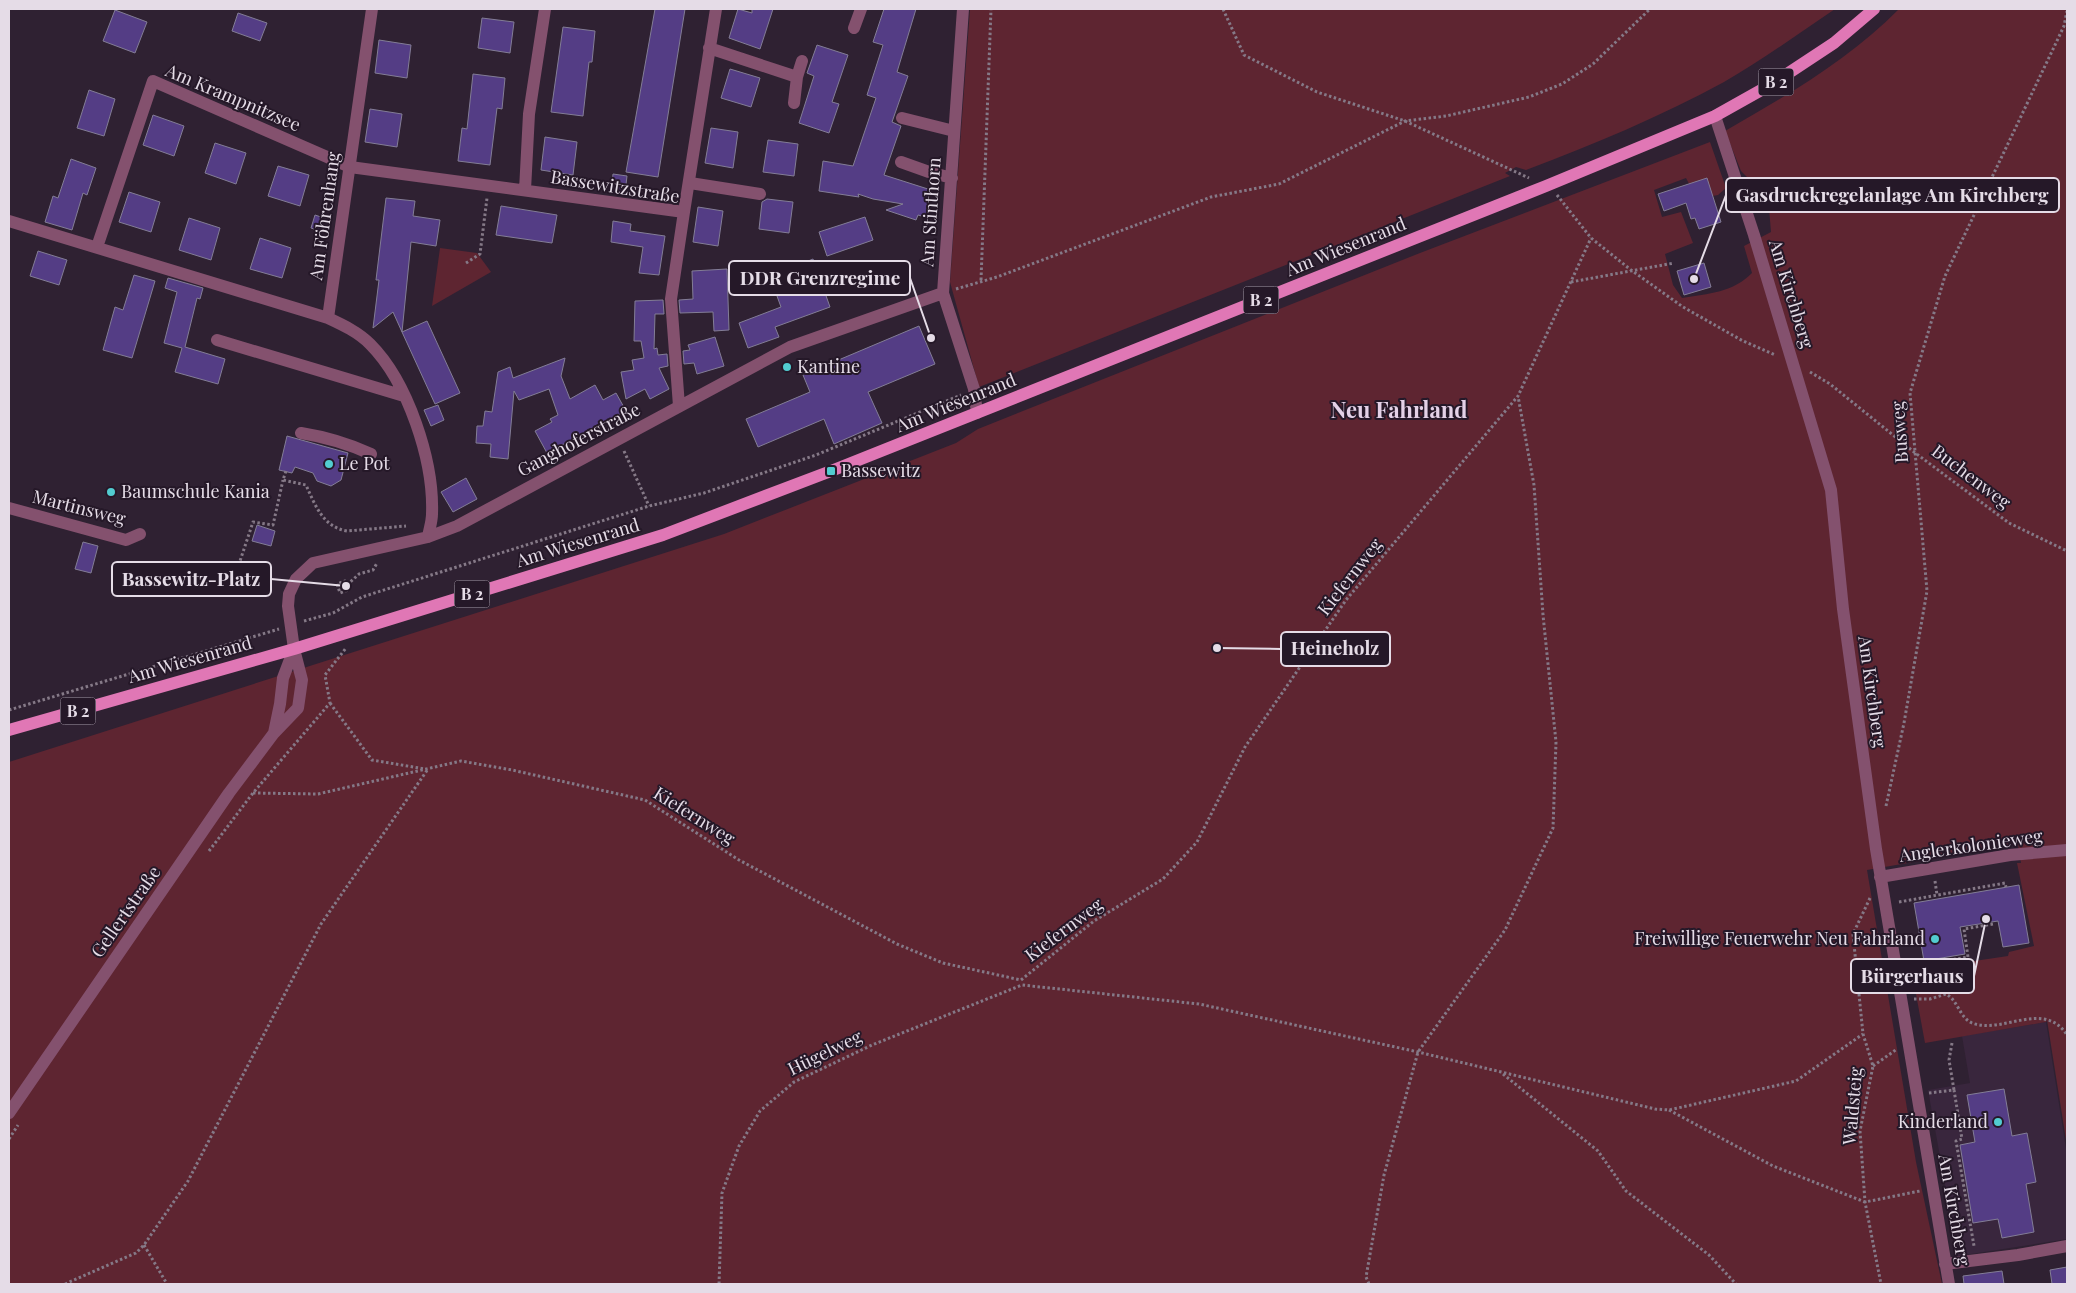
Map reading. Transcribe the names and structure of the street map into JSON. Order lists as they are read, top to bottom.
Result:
{
  "streets": {
    "main road": ["B 2", "Am Wiesenrand"],
    "street": [
      "Am Krampnitzsee",
      "Bassewitzstraße",
      "Am Stinthorn",
      "Am Föhrenhang",
      "Am Kirchberg",
      "Ganghoferstraße",
      "Martinsweg",
      "Anglerkolonieweg",
      "Gellertstraße"
    ],
    "path": [
      "Busweg",
      "Buchenweg",
      "Kiefernweg",
      "Hügelweg",
      "Waldsteig"
    ]
  },
  "crossings": [
    ["Am Krampnitzsee", "Bassewitzstraße"],
    ["Am Krampnitzsee", "Am Föhrenhang"],
    ["Bassewitzstraße", "Am Föhrenhang"],
    ["Bassewitzstraße", "Ganghoferstraße"],
    ["Am Stinthorn", "Am Wiesenrand"],
    ["Am Stinthorn", "Ganghoferstraße"],
    ["Am Wiesenrand", "Am Kirchberg"],
    ["Am Wiesenrand", "Ganghoferstraße"],
    ["Am Wiesenrand", "Gellertstraße"],
    ["Am Kirchberg", "Buchenweg"],
    ["Am Kirchberg", "Anglerkolonieweg"],
    ["Am Kirchberg", "Waldsteig"],
    ["Busweg", "Buchenweg"],
    ["Ganghoferstraße", "Gellertstraße"],
    ["Anglerkolonieweg", "Waldsteig"]
  ],
  "districts": ["Neu Fahrland"],
  "places": {
    "other": [
      "Gasdruckregelanlage Am Kirchberg",
      "DDR Grenzregime",
      "Kantine",
      "Le Pot",
      "Baumschule Kania",
      "Bassewitz-Platz",
      "Heineholz",
      "Bürgerhaus",
      "Freiwillige Feuerwehr Neu Fahrland",
      "Kinderland"
    ],
    "transit": ["Bassewitz"]
  }
}
